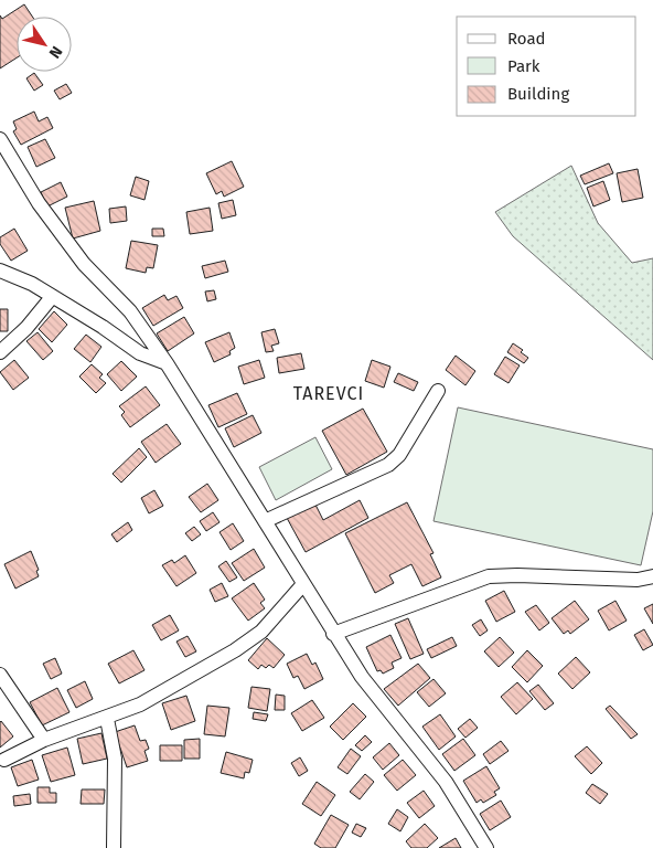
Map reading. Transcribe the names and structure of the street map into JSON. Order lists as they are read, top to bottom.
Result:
{
  "districts": ["TAREVCI"],
  "legend": ["Road", "Park", "Building"],
  "north": "bottom right"
}
